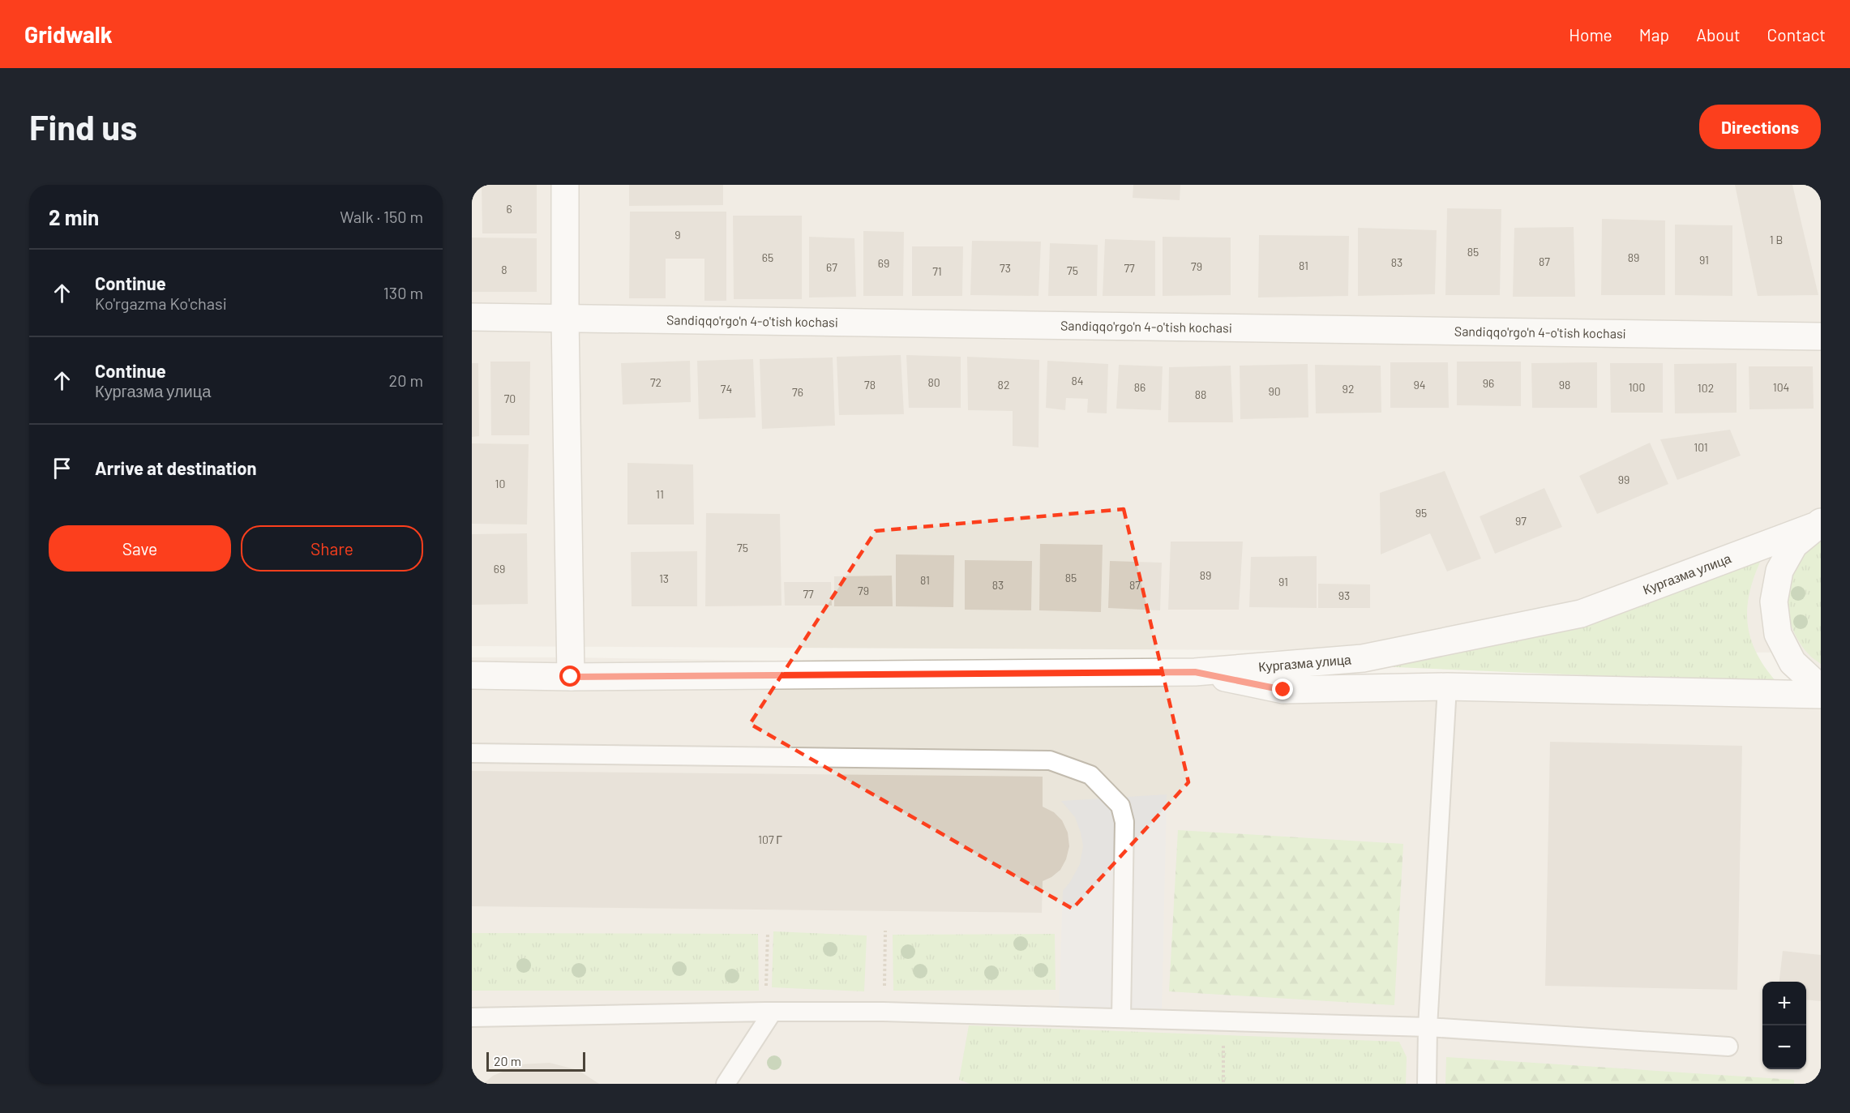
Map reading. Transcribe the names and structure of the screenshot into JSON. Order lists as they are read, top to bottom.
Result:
{
  "streets": {
    "street": ["Sandiqqo'rgo'n 4-o'tish kochasi", "Кургазма улица"]
  },
  "house_numbers": [
    "6",
    "9",
    "1 B",
    "85",
    "65",
    "89",
    "91",
    "87",
    "83",
    "69",
    "81",
    "79",
    "67",
    "73",
    "77",
    "8",
    "75",
    "71",
    "84",
    "72",
    "80",
    "96",
    "78",
    "82",
    "94",
    "98",
    "86",
    "100",
    "104",
    "102",
    "74",
    "92",
    "90",
    "76",
    "88",
    "70",
    "101",
    "99",
    "10",
    "11",
    "95",
    "97",
    "75",
    "69",
    "89",
    "85",
    "13",
    "81",
    "91",
    "83",
    "87",
    "79",
    "77",
    "93",
    "107 Г"
  ],
  "scale_bar": "20 m",
  "page": {
    "header": "Gridwalk",
    "nav": [
      "Home",
      "Map",
      "About",
      "Contact"
    ],
    "buttons": [
      "Directions",
      ["Save", "Share"]
    ],
    "title": "Find us",
    "heading": ["2 min", "Walk · 150 m"],
    "list": [
      ["Continue", "Ko'rgazma Ko'chasi", "130 m"],
      ["Continue", "Кургазма улица", "20 m"],
      "Arrive at destination"
    ],
    "map_buttons": ["+", "−"],
    "scale": "20 m"
  }
}
